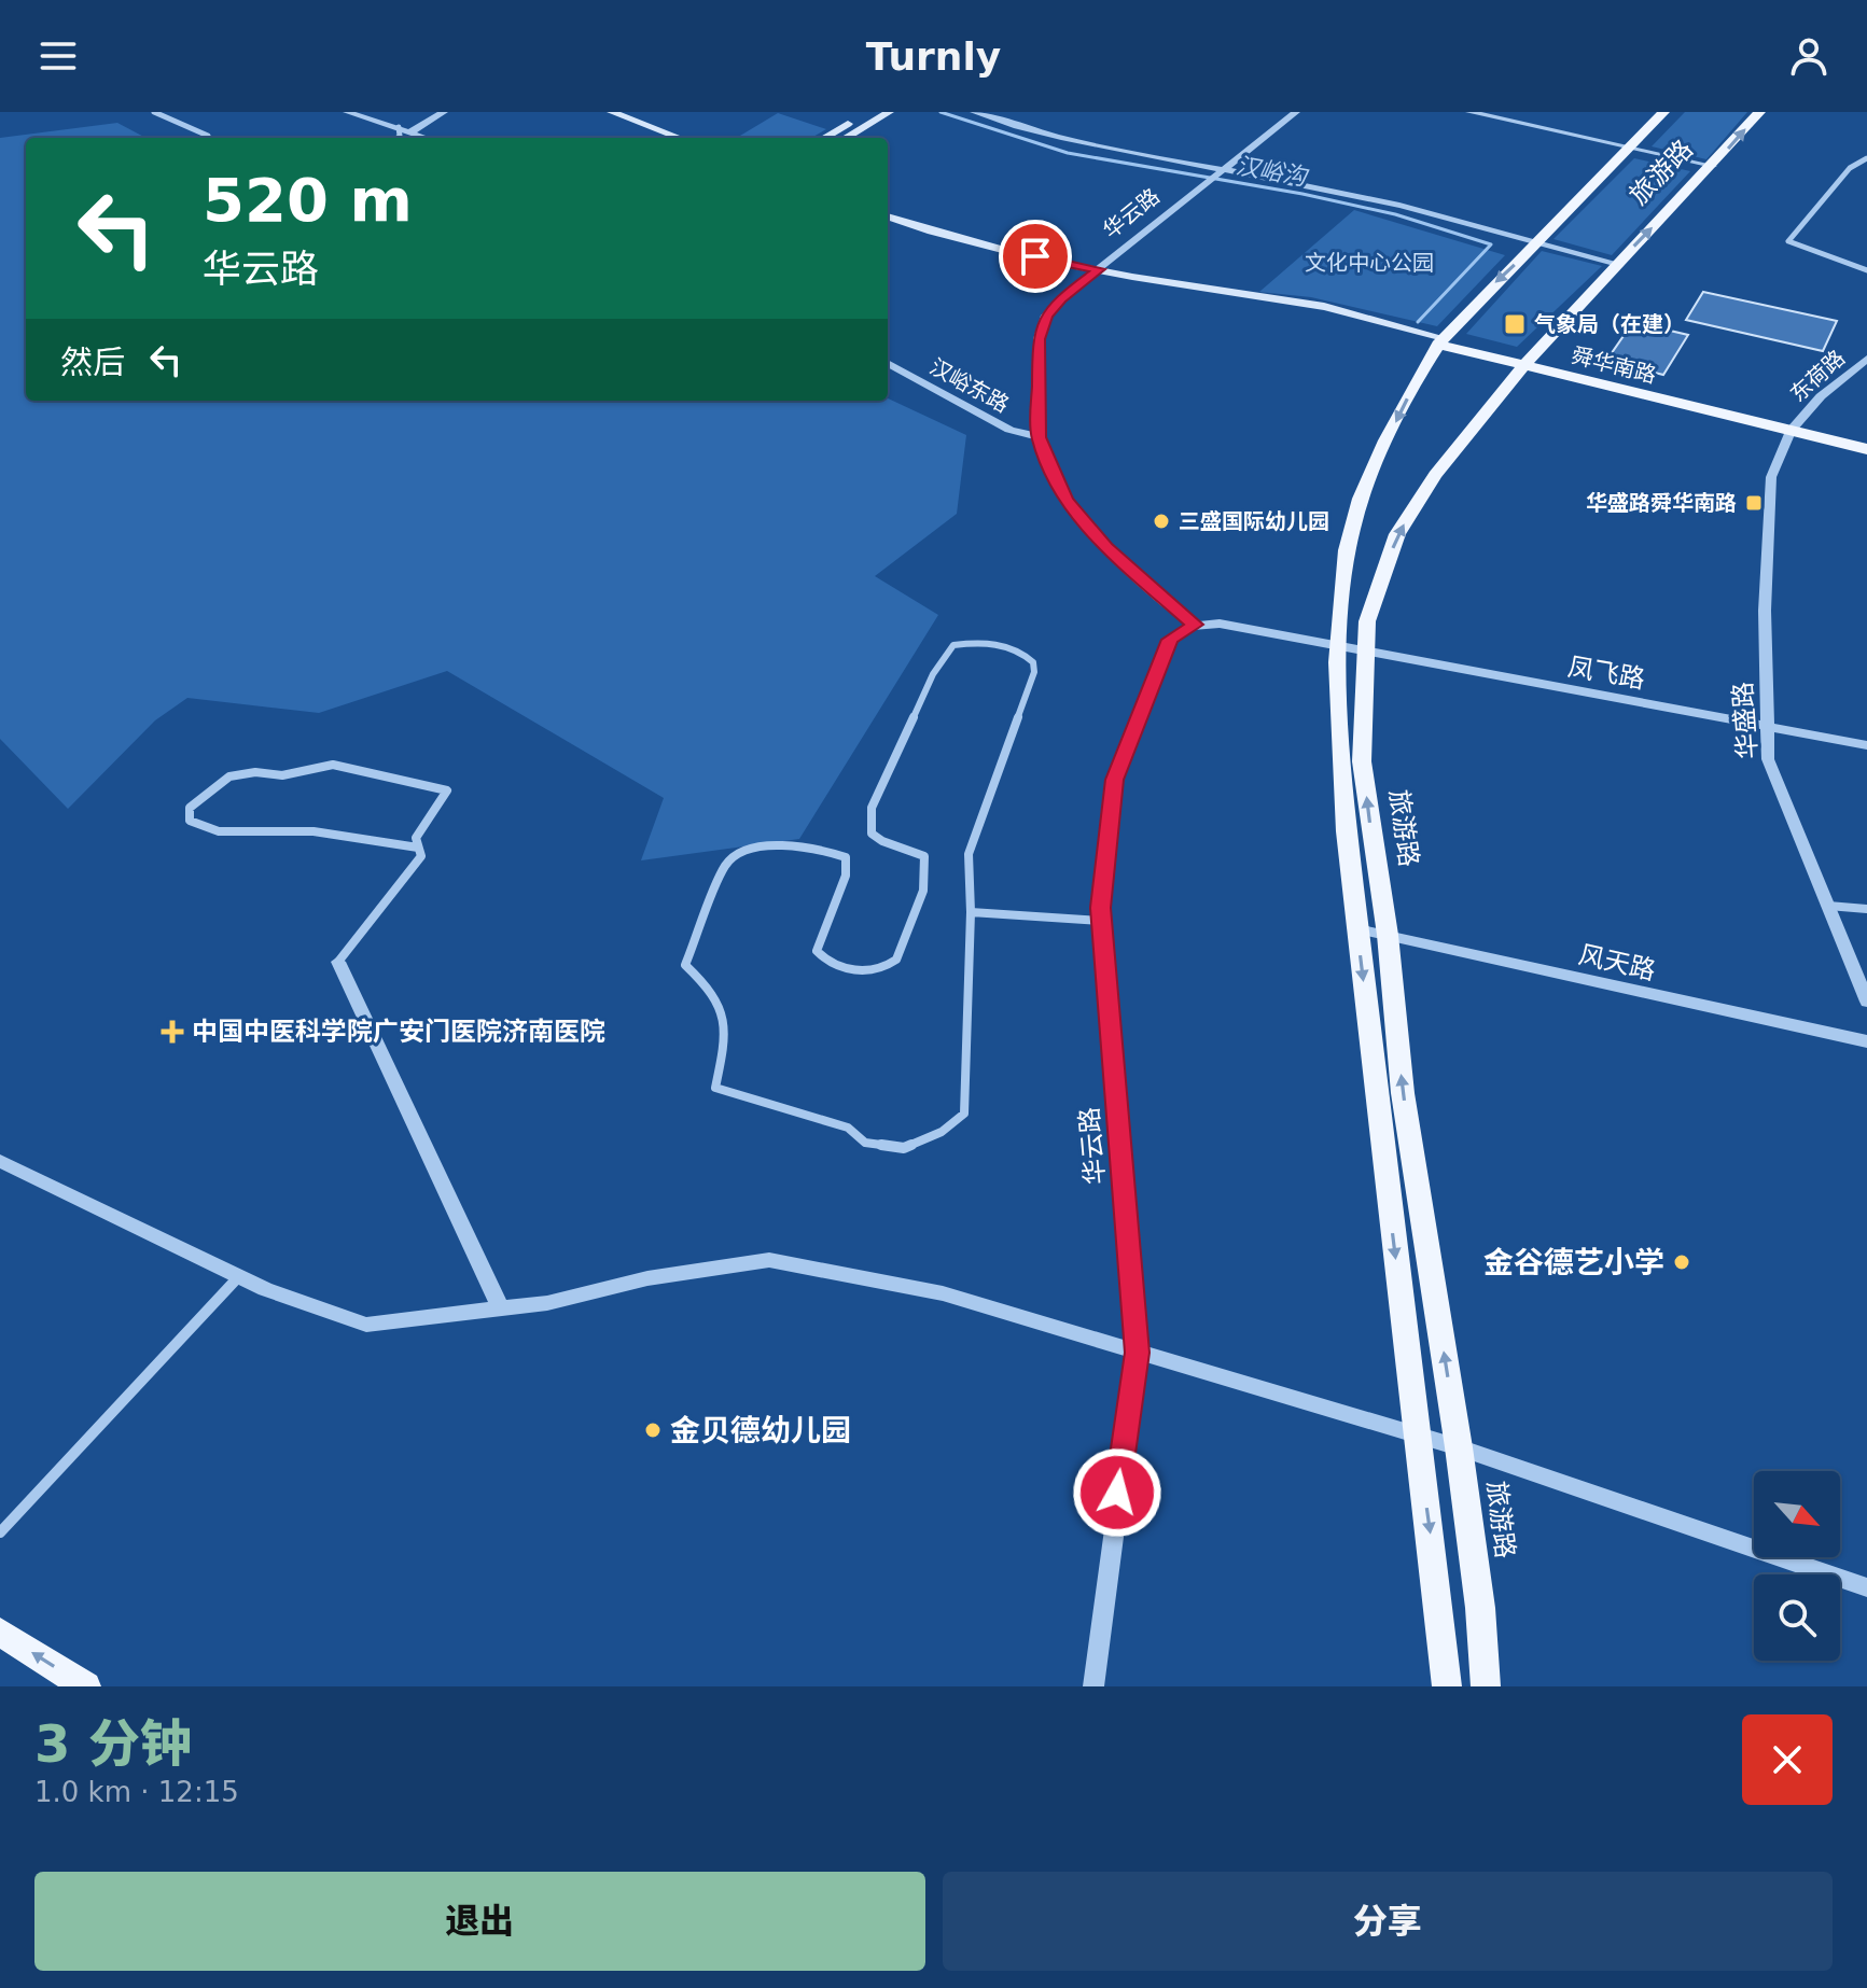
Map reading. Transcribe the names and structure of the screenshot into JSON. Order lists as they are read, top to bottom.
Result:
{
  "streets": {
    "main road": ["旅游路", "舜华南路"],
    "street": [
      "华云路",
      "东荷路",
      "汉峪东路",
      "凤飞路",
      "华盛路",
      "风天路"
    ]
  },
  "crossings": [
    ["旅游路", "舜华南路"],
    ["旅游路", "凤飞路"],
    ["旅游路", "风天路"],
    ["华云路", "舜华南路"],
    ["华云路", "汉峪东路"],
    ["舜华南路", "东荷路"],
    ["舜华南路", "华盛路"],
    ["东荷路", "华盛路"],
    ["凤飞路", "华盛路"]
  ],
  "water": ["汉峪沟"],
  "parks": ["文化中心公园"],
  "places": {
    "transit": ["气象局（在建）", "华盛路舜华南路"],
    "other": ["三盛国际幼儿园", "金谷德艺小学", "金贝德幼儿园"],
    "health": ["中国中医科学院广安门医院济南医院"]
  },
  "north": "bottom right",
  "page": {
    "header": "Turnly",
    "turn": ["520 m", "华云路"],
    "then": "然后",
    "heading": ["3 分钟", "1.0 km · 12:15"],
    "buttons": ["退出", "分享"]
  }
}
